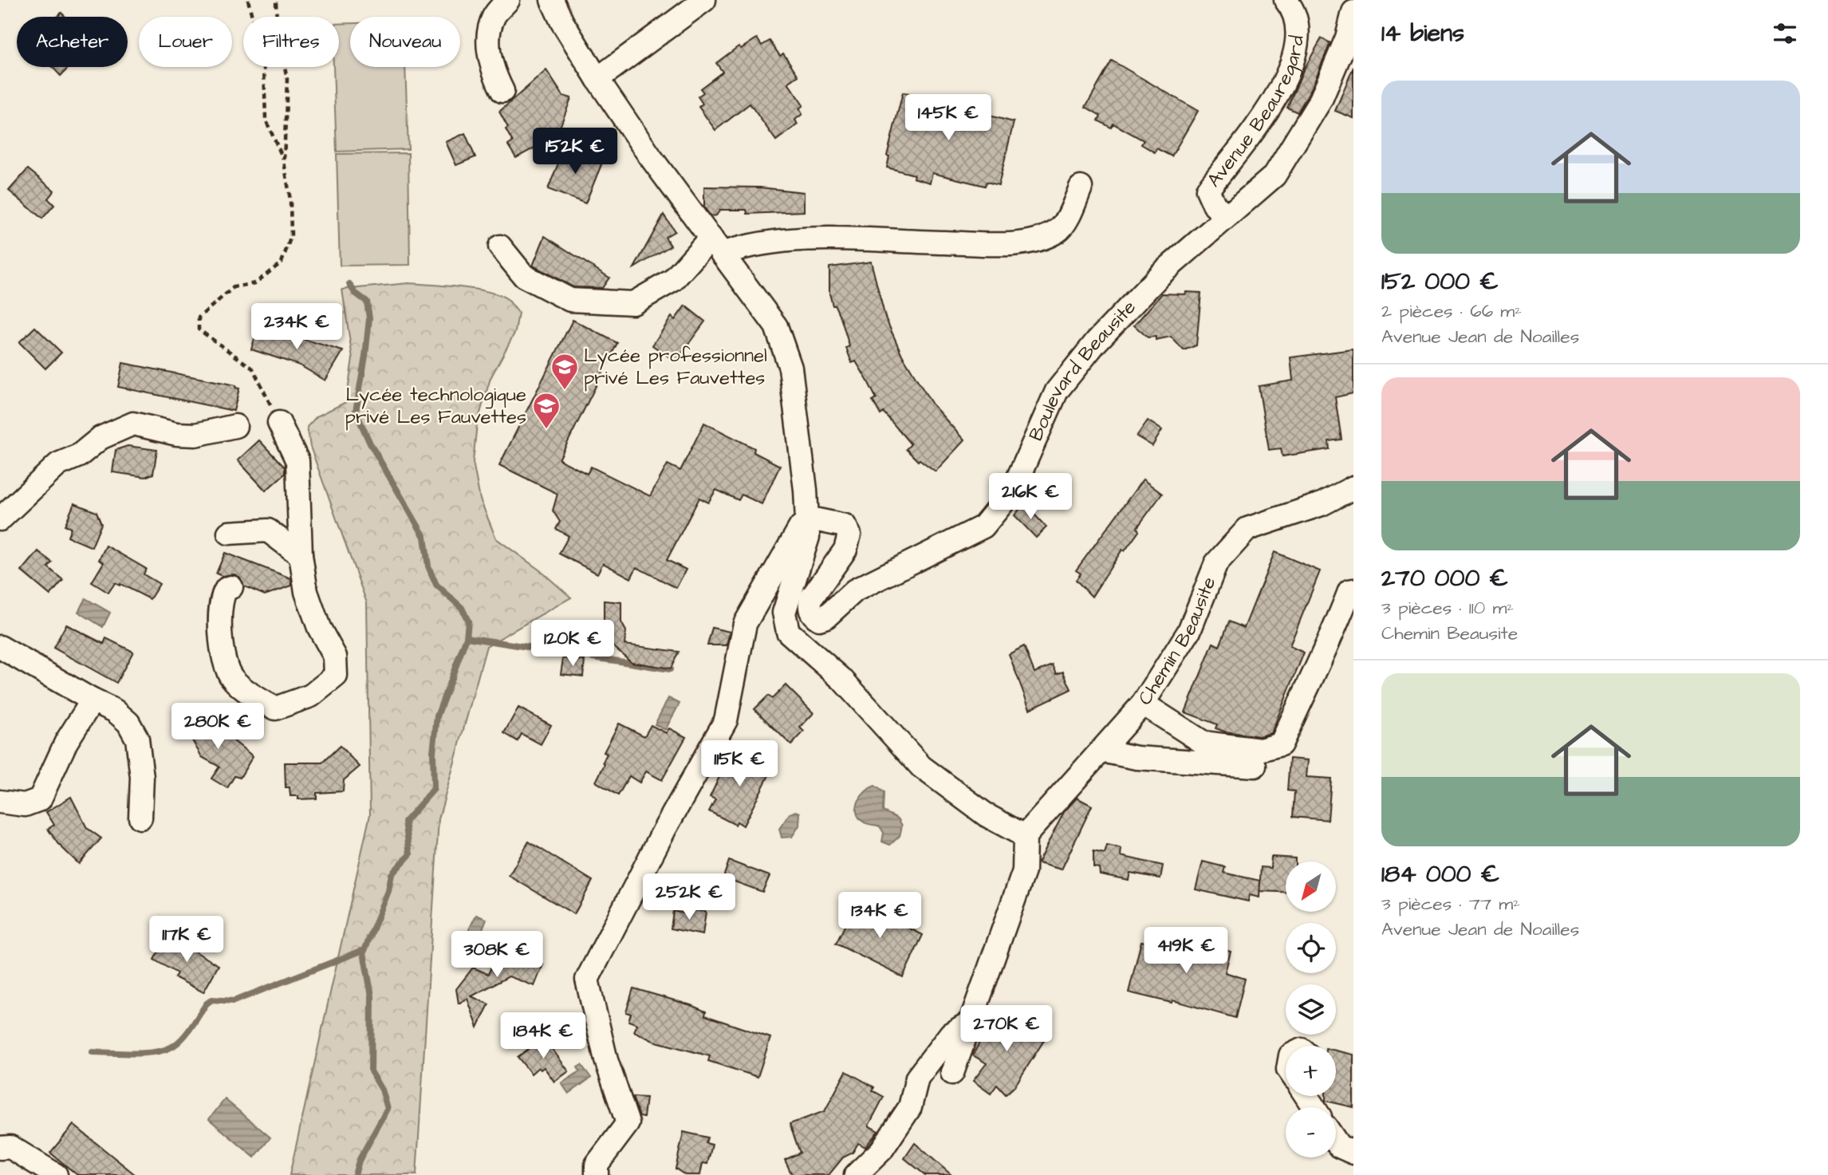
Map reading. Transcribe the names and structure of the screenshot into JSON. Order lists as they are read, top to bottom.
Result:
{
  "streets": {
    "street": ["Avenue Beauregard", "Boulevard Beausite", "Chemin Beausite"]
  },
  "crossings": [
    ["Avenue Beauregard", "Boulevard Beausite"]
  ],
  "places": {
    "school or university": ["Lycée professionnel privé Les Fauvettes", "Lycée technologique privé Les Fauvettes"]
  },
  "north": "bottom left",
  "page": {
    "heading": "14 biens",
    "chip": [
      "Acheter",
      "Louer",
      "Filtres",
      "Nouveau"
    ],
    "list": [
      {
        "name": "152 000 €",
        "note": "2 pièces · 66 m² · Avenue Jean de Noailles"
      },
      {
        "name": "270 000 €",
        "note": "3 pièces · 110 m² · Chemin Beausite"
      },
      {
        "name": "184 000 €",
        "note": "3 pièces · 77 m² · Avenue Jean de Noailles"
      }
    ],
    "price": [
      "145K €",
      "152K €",
      "234K €",
      "216K €",
      "120K €",
      "280K €",
      "115K €",
      "252K €",
      "134K €",
      "117K €",
      "419K €",
      "308K €",
      "270K €",
      "184K €"
    ],
    "map_buttons": ["+", "−"]
  }
}
